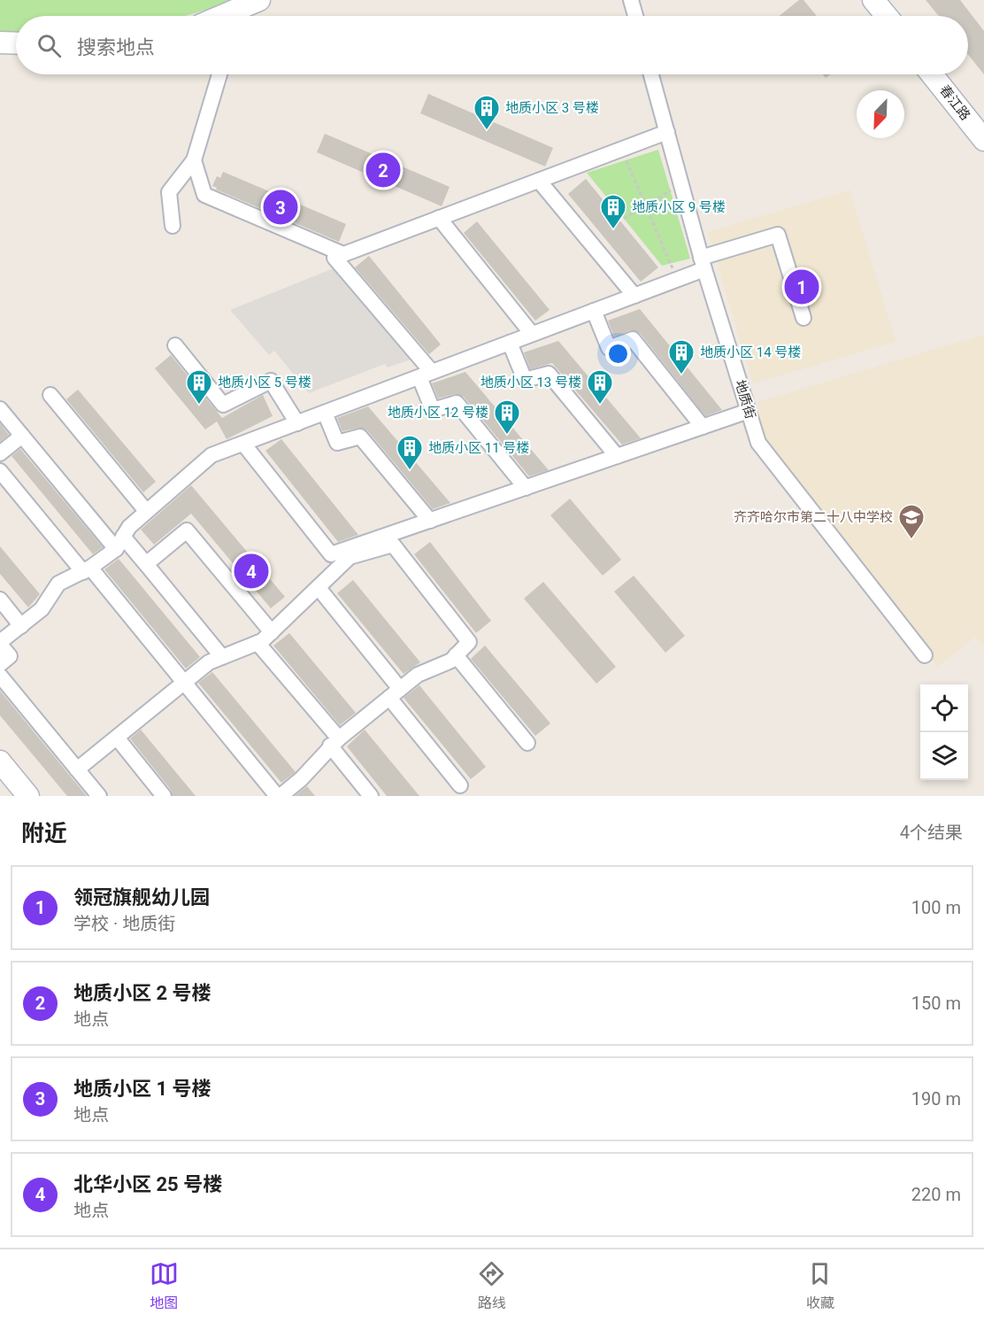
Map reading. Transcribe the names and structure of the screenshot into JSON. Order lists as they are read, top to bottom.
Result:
{
  "streets": {
    "main road": ["春江路"],
    "street": ["地质街"]
  },
  "places": {
    "building": [
      "地质小区 3 号楼",
      "地质小区 9 号楼",
      "地质小区 14 号楼",
      "地质小区 5 号楼",
      "地质小区 13 号楼",
      "地质小区 12 号楼",
      "地质小区 11 号楼"
    ],
    "school or university": ["齐齐哈尔市第二十八中学校"]
  },
  "north": "bottom left",
  "page": {
    "search": "搜索地点",
    "pins": [
      "2",
      "3",
      "1",
      "4"
    ],
    "heading": ["附近", "4个结果"],
    "list": [
      {
        "mark": "1",
        "name": "领冠旗舰幼儿园",
        "note": "学校 · 地质街",
        "value": "100 m"
      },
      {
        "mark": "2",
        "name": "地质小区 2 号楼",
        "note": "地点",
        "value": "150 m"
      },
      {
        "mark": "3",
        "name": "地质小区 1 号楼",
        "note": "地点",
        "value": "190 m"
      },
      {
        "mark": "4",
        "name": "北华小区 25 号楼",
        "note": "地点",
        "value": "220 m"
      }
    ],
    "nav": ["地图", "路线", "收藏"]
  }
}
